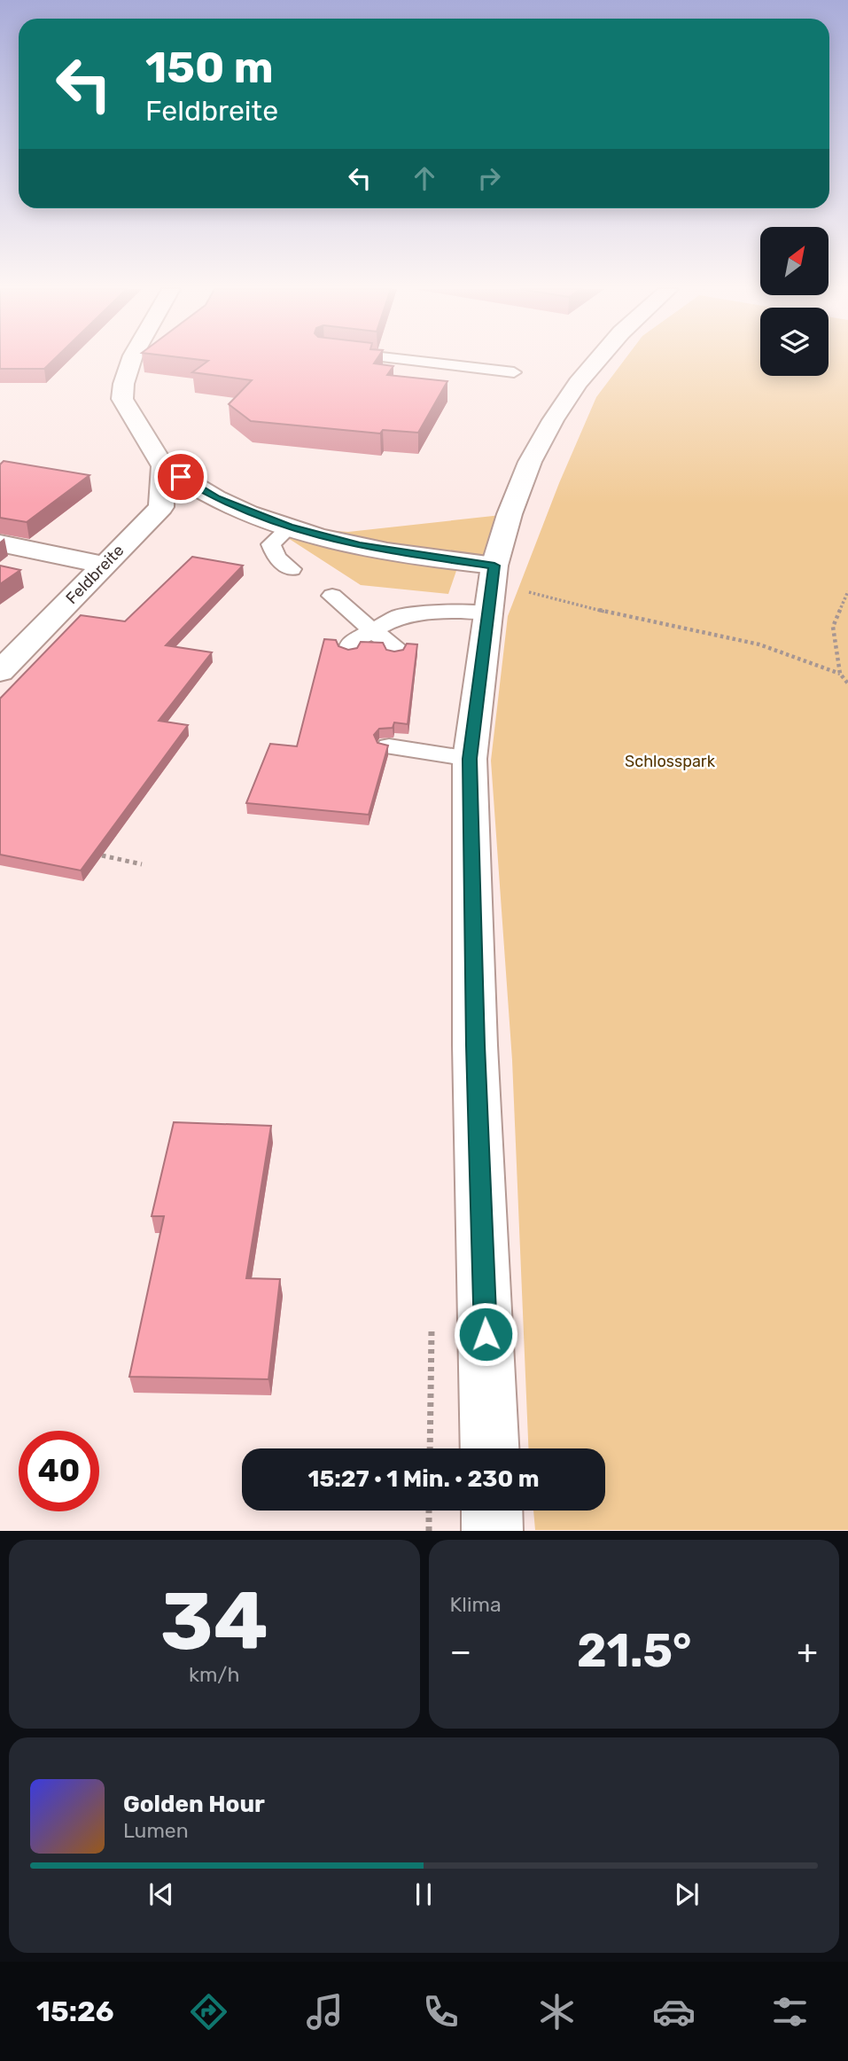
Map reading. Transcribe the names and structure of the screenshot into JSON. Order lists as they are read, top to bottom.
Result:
{
  "streets": {
    "street": ["Feldbreite"]
  },
  "parks": ["Schlosspark"],
  "north": "top right",
  "page": {
    "turn": ["150 m", "Feldbreite"],
    "limit": "40",
    "trip": "15:27 · 1 Min. · 230 m",
    "tile": [
      ["34", "km/h"],
      "Klima"
    ],
    "heat": ["−", "21.5°", "+"],
    "song": ["Golden Hour", "Lumen"],
    "tabs": "15:26"
  }
}
